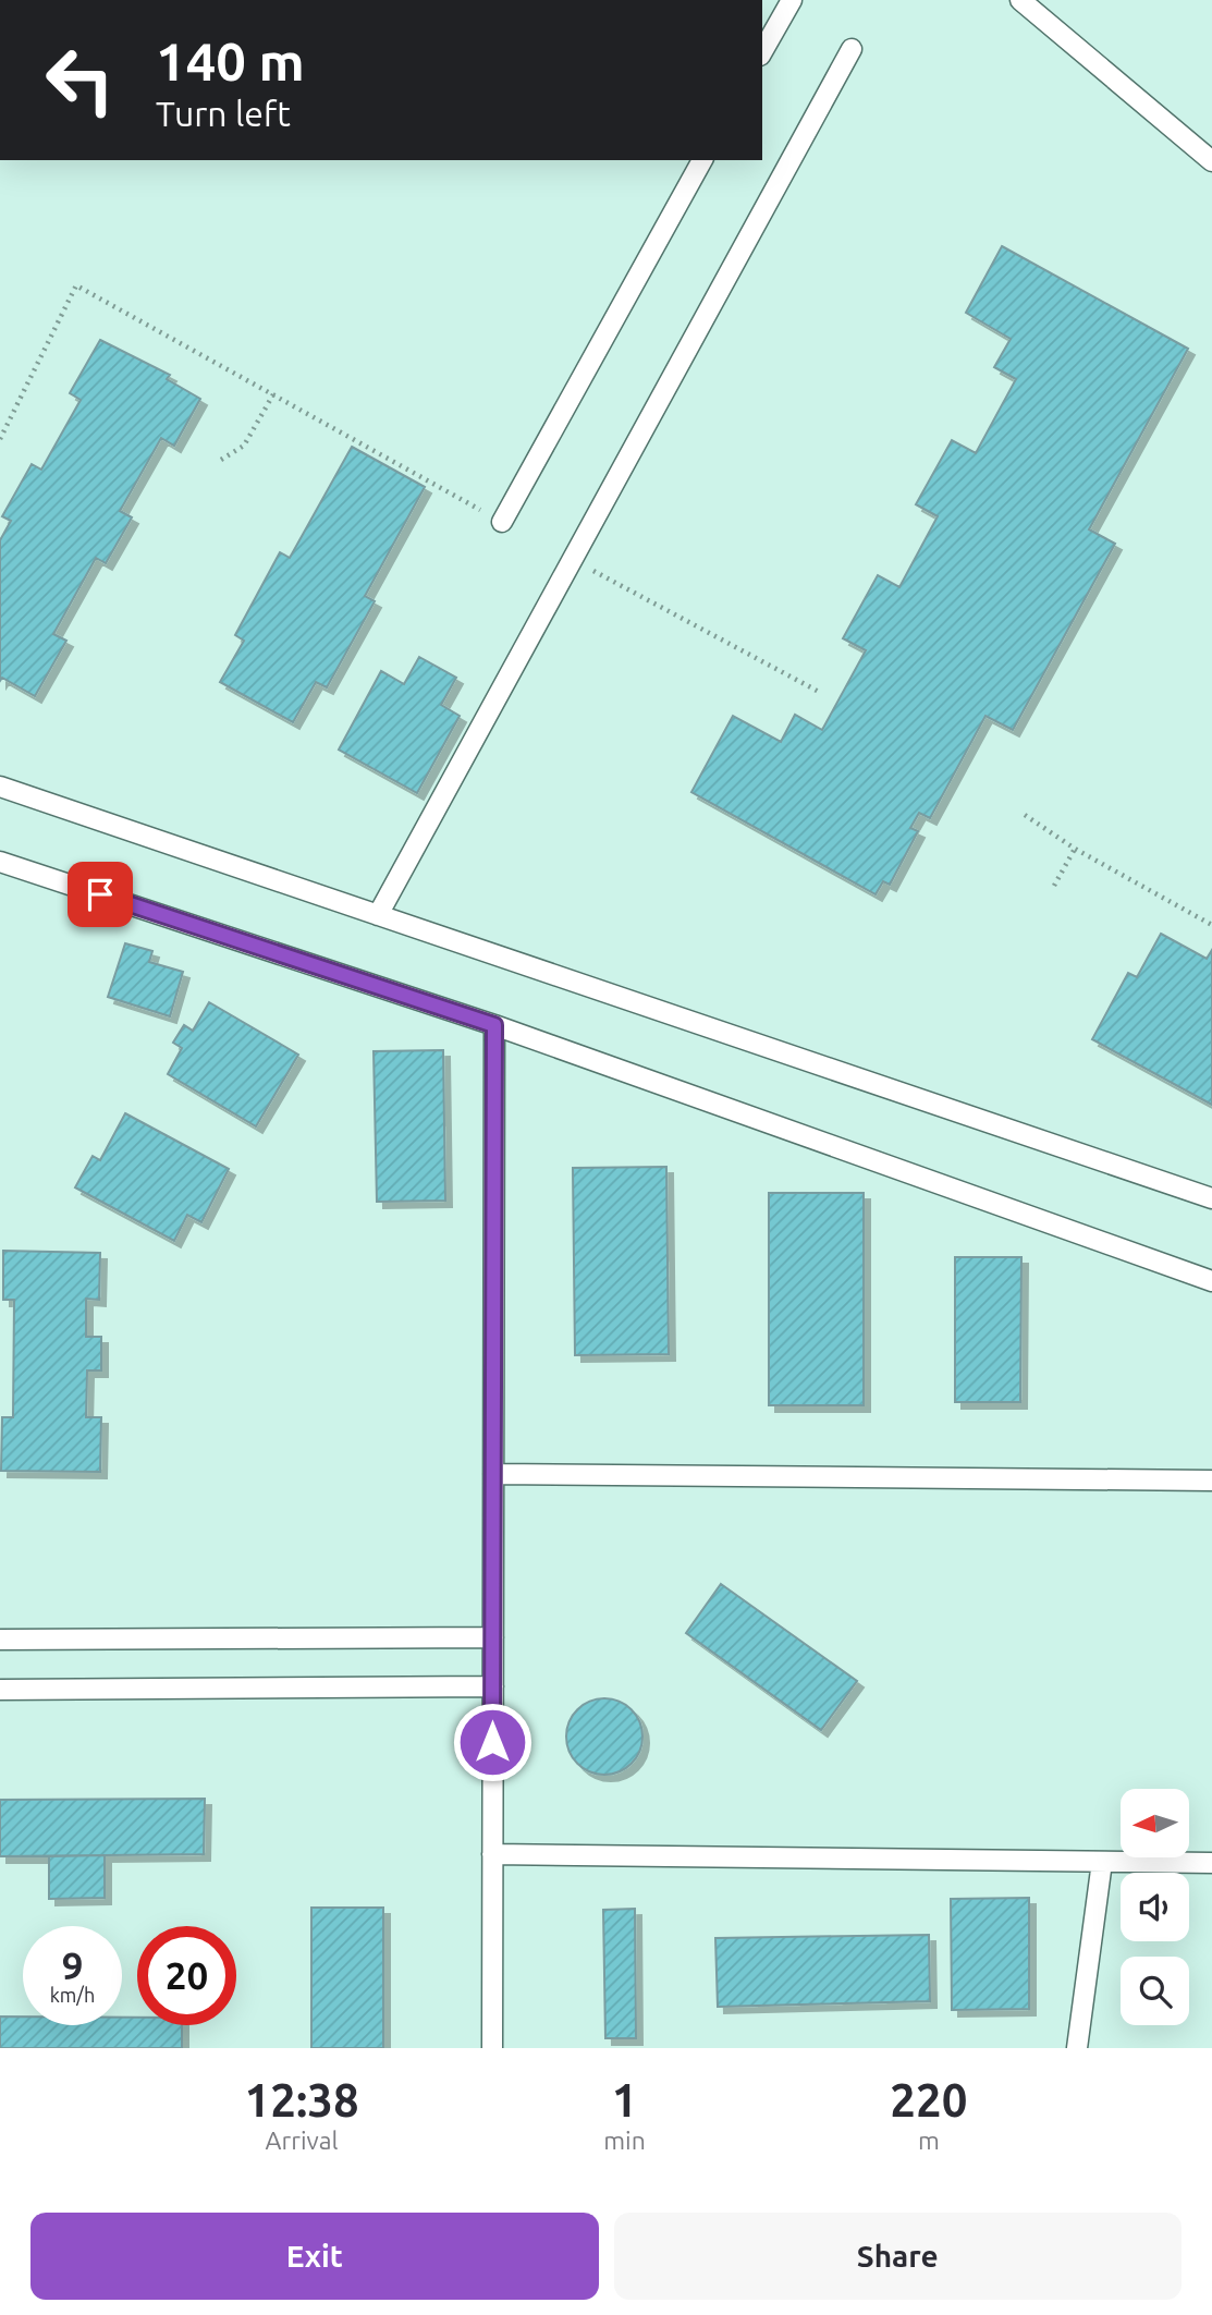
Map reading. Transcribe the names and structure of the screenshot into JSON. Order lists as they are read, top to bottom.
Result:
{
  "north": "left",
  "page": {
    "turn": ["140 m", "Turn left"],
    "speed": "9 km/h",
    "limit": "20",
    "eta": [
      "12:38",
      "Arrival",
      "1",
      "min",
      "220",
      "m"
    ],
    "buttons": ["Exit", "Share"]
  }
}
